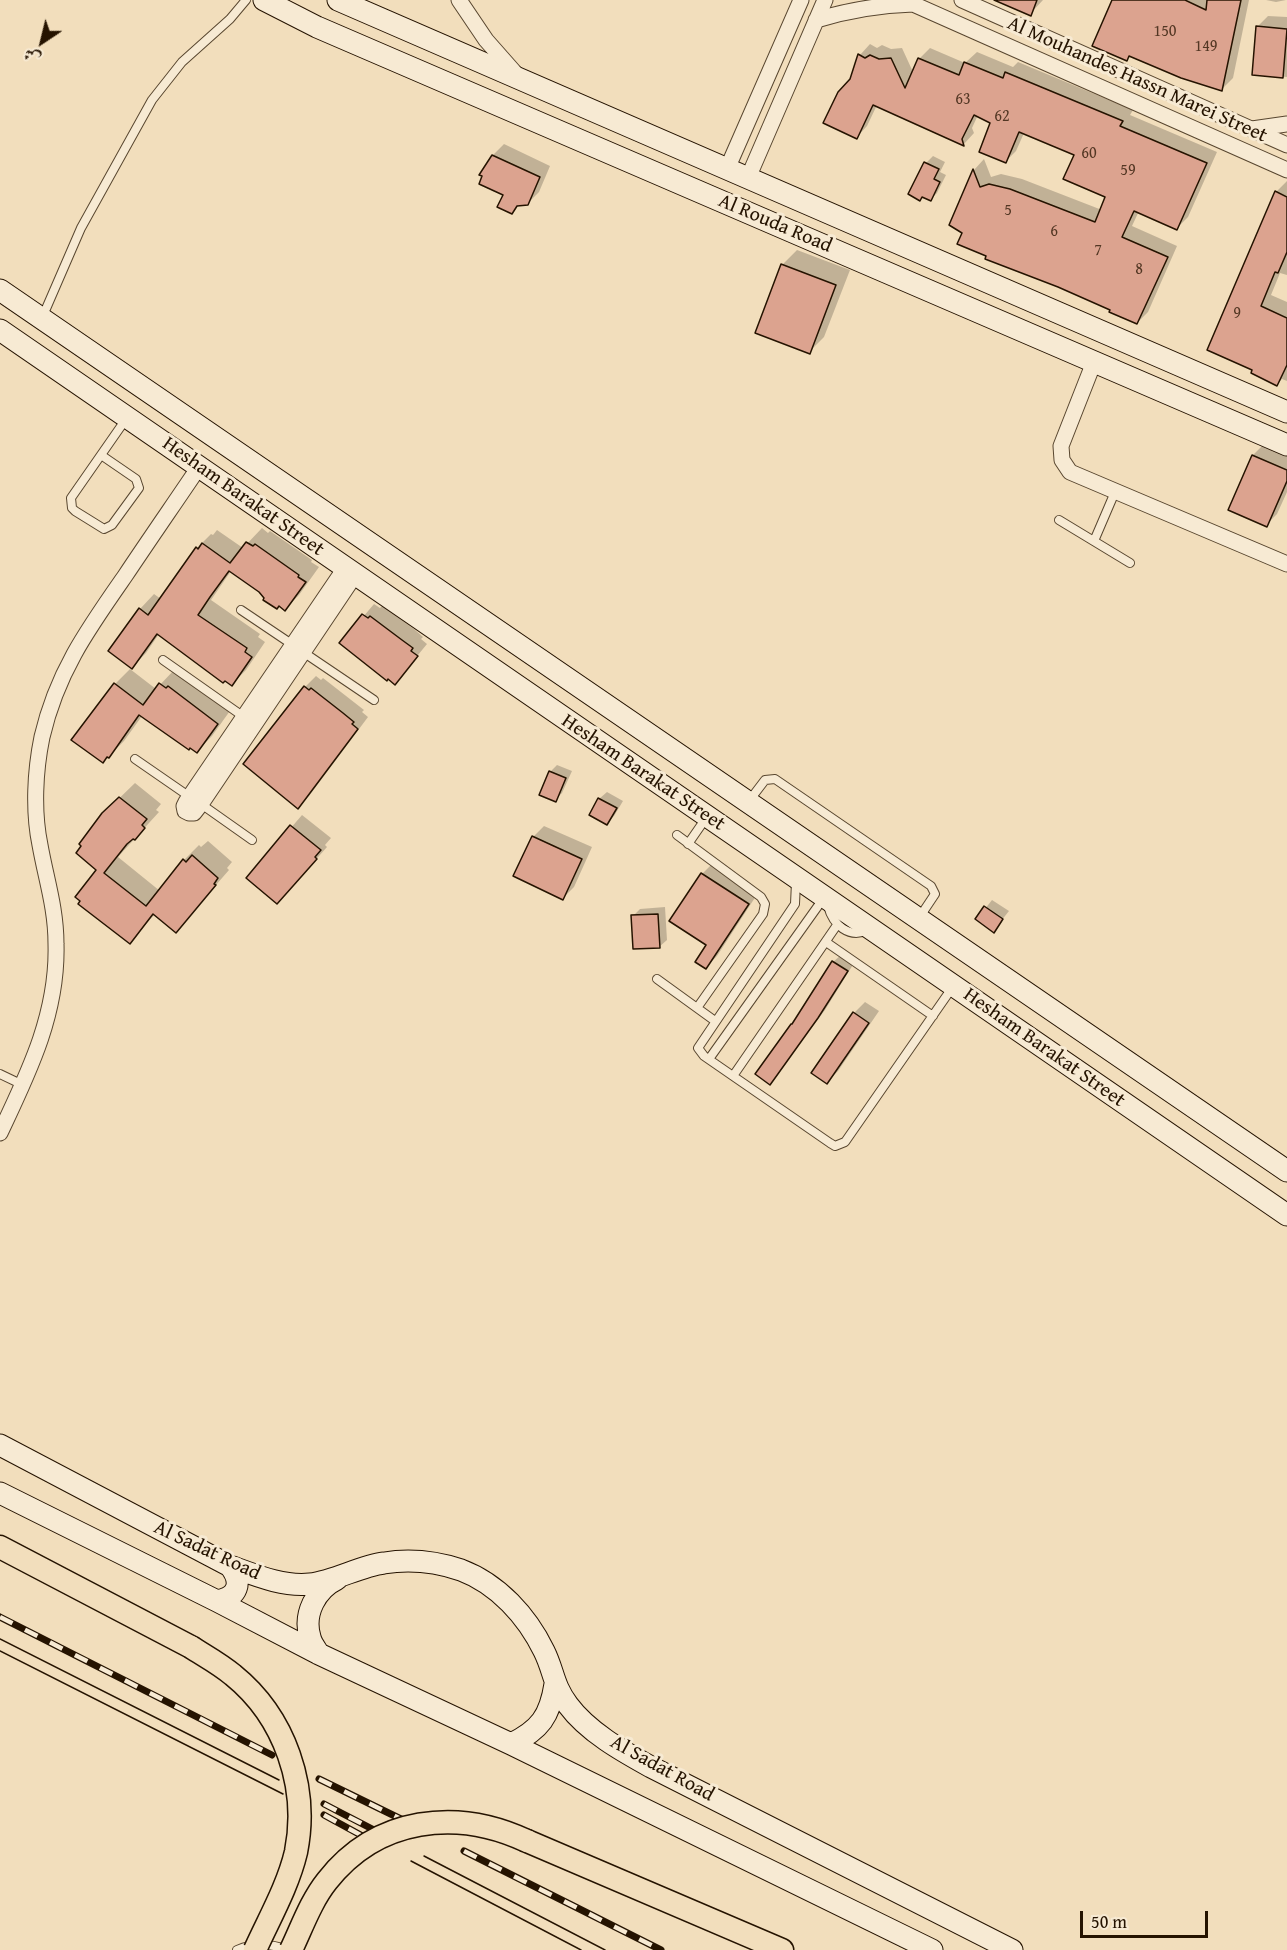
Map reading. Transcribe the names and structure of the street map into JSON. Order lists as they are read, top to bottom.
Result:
{
  "streets": {
    "street": [
      "Al Mouhandes Hassn Marei Street",
      "Al Rouda Road",
      "Hesham Barakat Street",
      "Al Sadat Road"
    ]
  },
  "house_numbers": [
    "150",
    "149",
    "63",
    "62",
    "60",
    "59",
    "5",
    "6",
    "7",
    "8",
    "9"
  ],
  "scale_bar": "50 m",
  "north": "bottom left"
}
